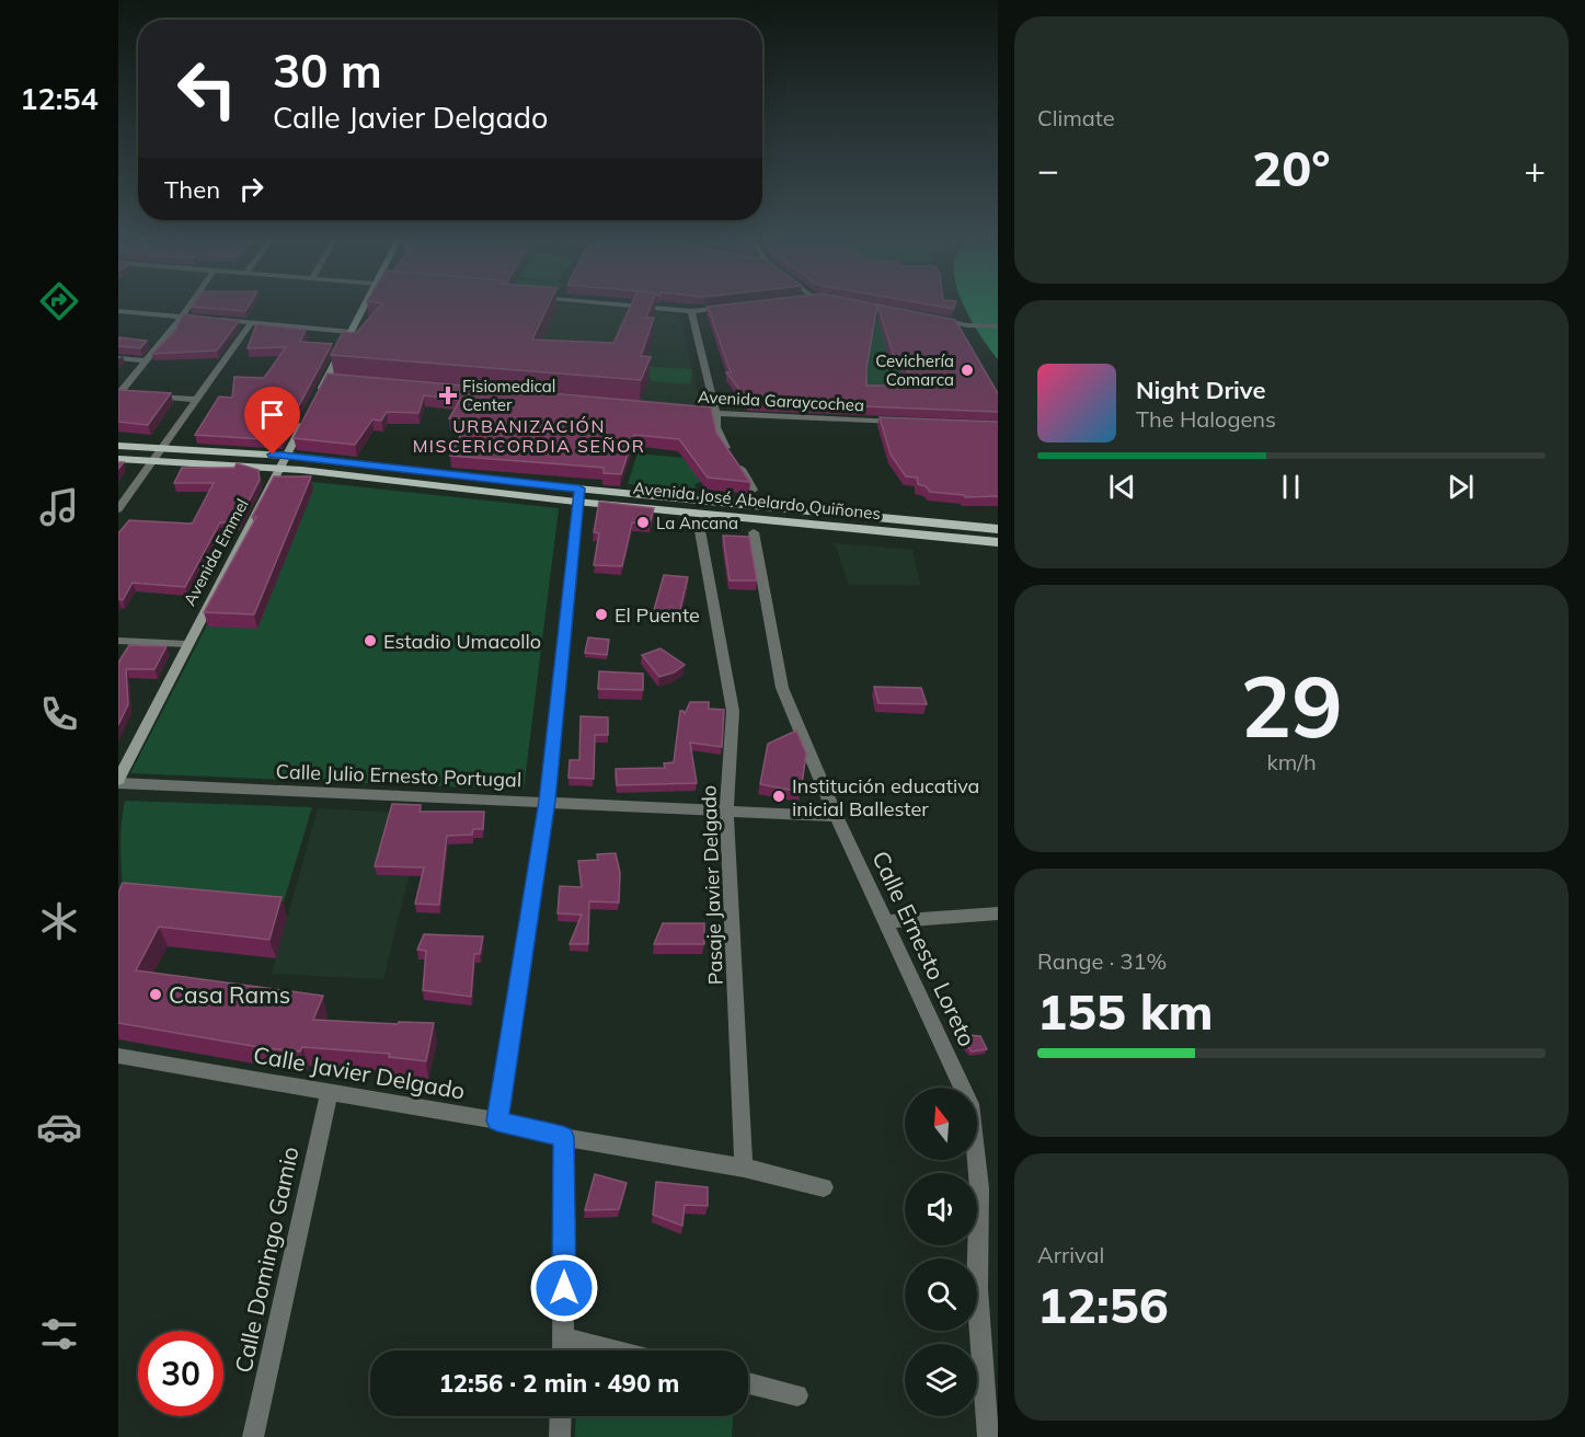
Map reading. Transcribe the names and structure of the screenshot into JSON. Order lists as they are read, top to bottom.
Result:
{
  "streets": {
    "main road": ["Avenida José Abelardo Quiñones"],
    "street": [
      "Avenida Garaycochea",
      "Avenida Emmel",
      "Calle Julio Ernesto Portugal",
      "Pasaje Javier Delgado",
      "Calle Ernesto Loreto",
      "Calle Javier Delgado",
      "Calle Domingo Gamio"
    ]
  },
  "crossings": [
    ["Avenida José Abelardo Quiñones", "Avenida Emmel"],
    ["Avenida Emmel", "Calle Julio Ernesto Portugal"],
    ["Calle Julio Ernesto Portugal", "Pasaje Javier Delgado"],
    ["Calle Julio Ernesto Portugal", "Calle Ernesto Loreto"],
    ["Pasaje Javier Delgado", "Calle Javier Delgado"],
    ["Calle Javier Delgado", "Calle Domingo Gamio"]
  ],
  "districts": ["URBANIZACIÓN MISCERICORDIA SEÑOR"],
  "places": {
    "other": [
      "Cevichería Comarca",
      "La Ancana",
      "El Puente",
      "Estadio Umacollo",
      "Institución educativa inicial Ballester",
      "Casa Rams"
    ],
    "health": ["Fisiomedical Center"]
  },
  "north": "top",
  "page": {
    "tabs": "12:54",
    "tile": [
      "Climate",
      ["29", "km/h"],
      ["Range · 31%", "155 km"],
      ["Arrival", "12:56"]
    ],
    "turn": ["30 m", "Calle Javier Delgado"],
    "heat": ["−", "20°", "+"],
    "then": "Then",
    "song": ["Night Drive", "The Halogens"],
    "limit": "30",
    "trip": "12:56 · 2 min · 490 m"
  }
}
